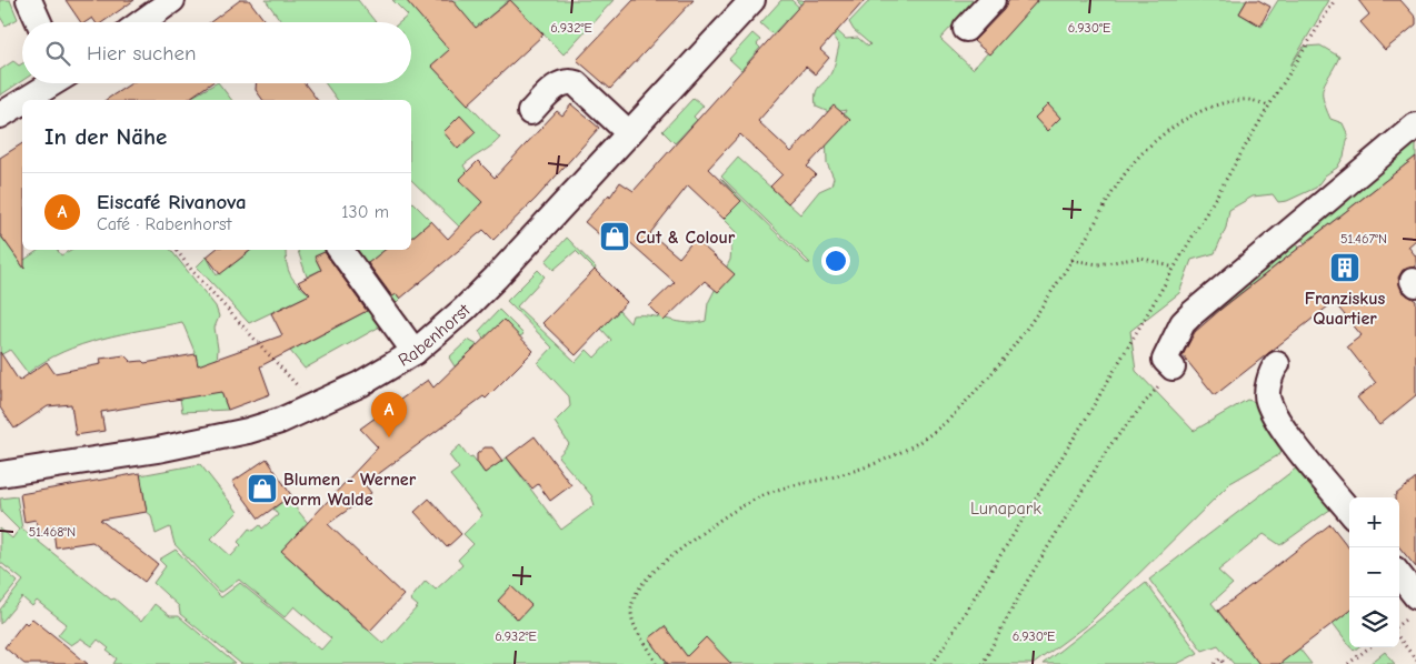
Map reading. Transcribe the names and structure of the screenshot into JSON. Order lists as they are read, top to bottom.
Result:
{
  "streets": {
    "street": ["Rabenhorst"]
  },
  "parks": ["Lunapark"],
  "places": {
    "shop": ["Cut & Colour", "Blumen - Werner vorm Walde"],
    "building": ["Franziskus Quartier"]
  },
  "page": {
    "search": "Hier suchen",
    "heading": "In der Nähe",
    "list": [
      {
        "mark": "A",
        "name": "Eiscafé Rivanova",
        "note": "Café · Rabenhorst",
        "value": "130 m"
      }
    ],
    "pins": "A",
    "map_buttons": ["+", "−"]
  },
  "coordinates": [
    "6.932°E",
    "6.930°E",
    "51.467°N",
    "51.468°N"
  ]
}
